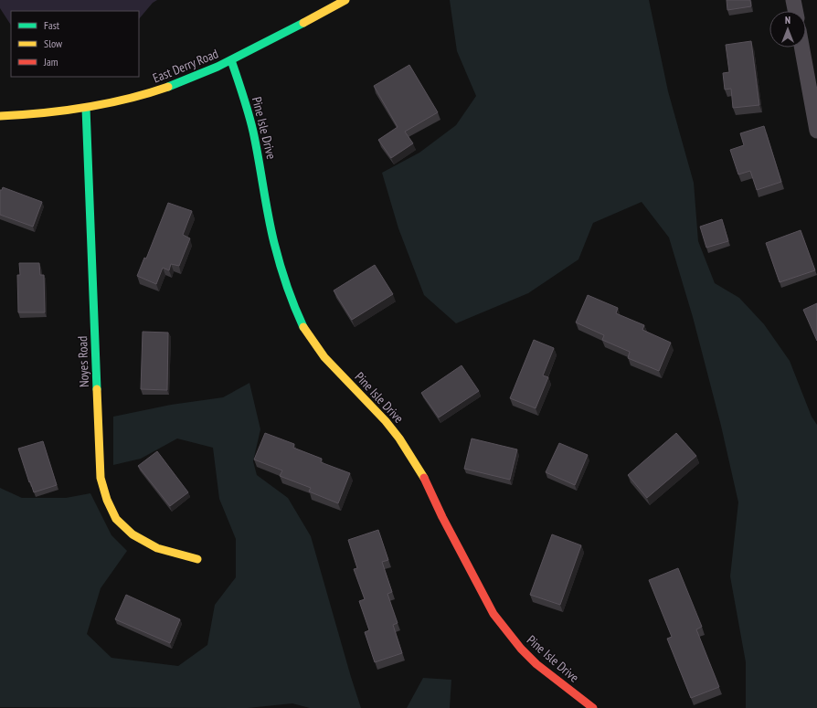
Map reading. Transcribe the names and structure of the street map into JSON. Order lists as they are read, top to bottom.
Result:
{
  "streets": {
    "street": ["East Derry Road", "Pine Isle Drive", "Noyes Road"]
  },
  "crossings": [
    ["East Derry Road", "Pine Isle Drive"],
    ["East Derry Road", "Noyes Road"]
  ],
  "legend": ["Fast", "Slow", "Jam"],
  "north": "top"
}
